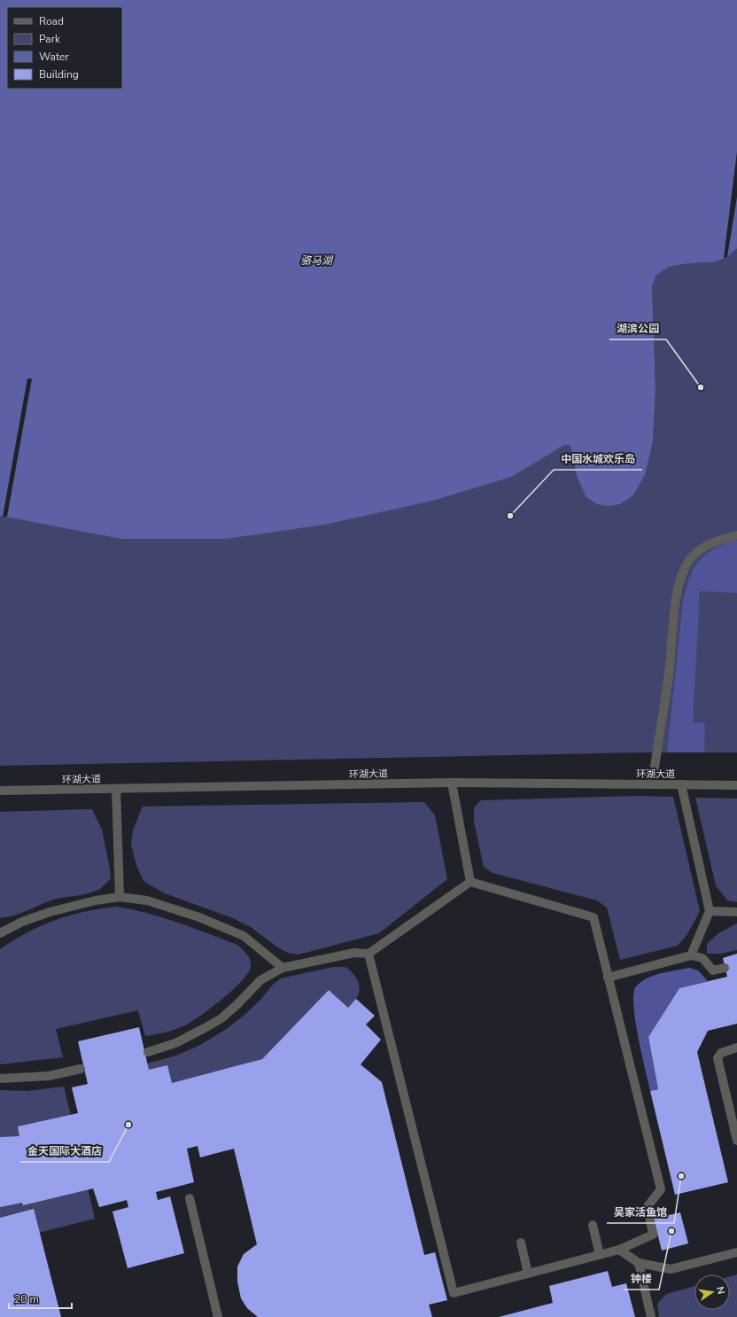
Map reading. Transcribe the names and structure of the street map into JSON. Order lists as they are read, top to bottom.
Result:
{
  "streets": {
    "street": ["环湖大道"]
  },
  "water": ["骆马湖"],
  "places": [
    "湖滨公园",
    "中国水城欢乐岛",
    "金天国际大酒店",
    "吴家活鱼馆",
    "钟楼"
  ],
  "legend": [
    "Road",
    "Park",
    "Water",
    "Building"
  ],
  "scale_bar": "20 m",
  "north": "right"
}
